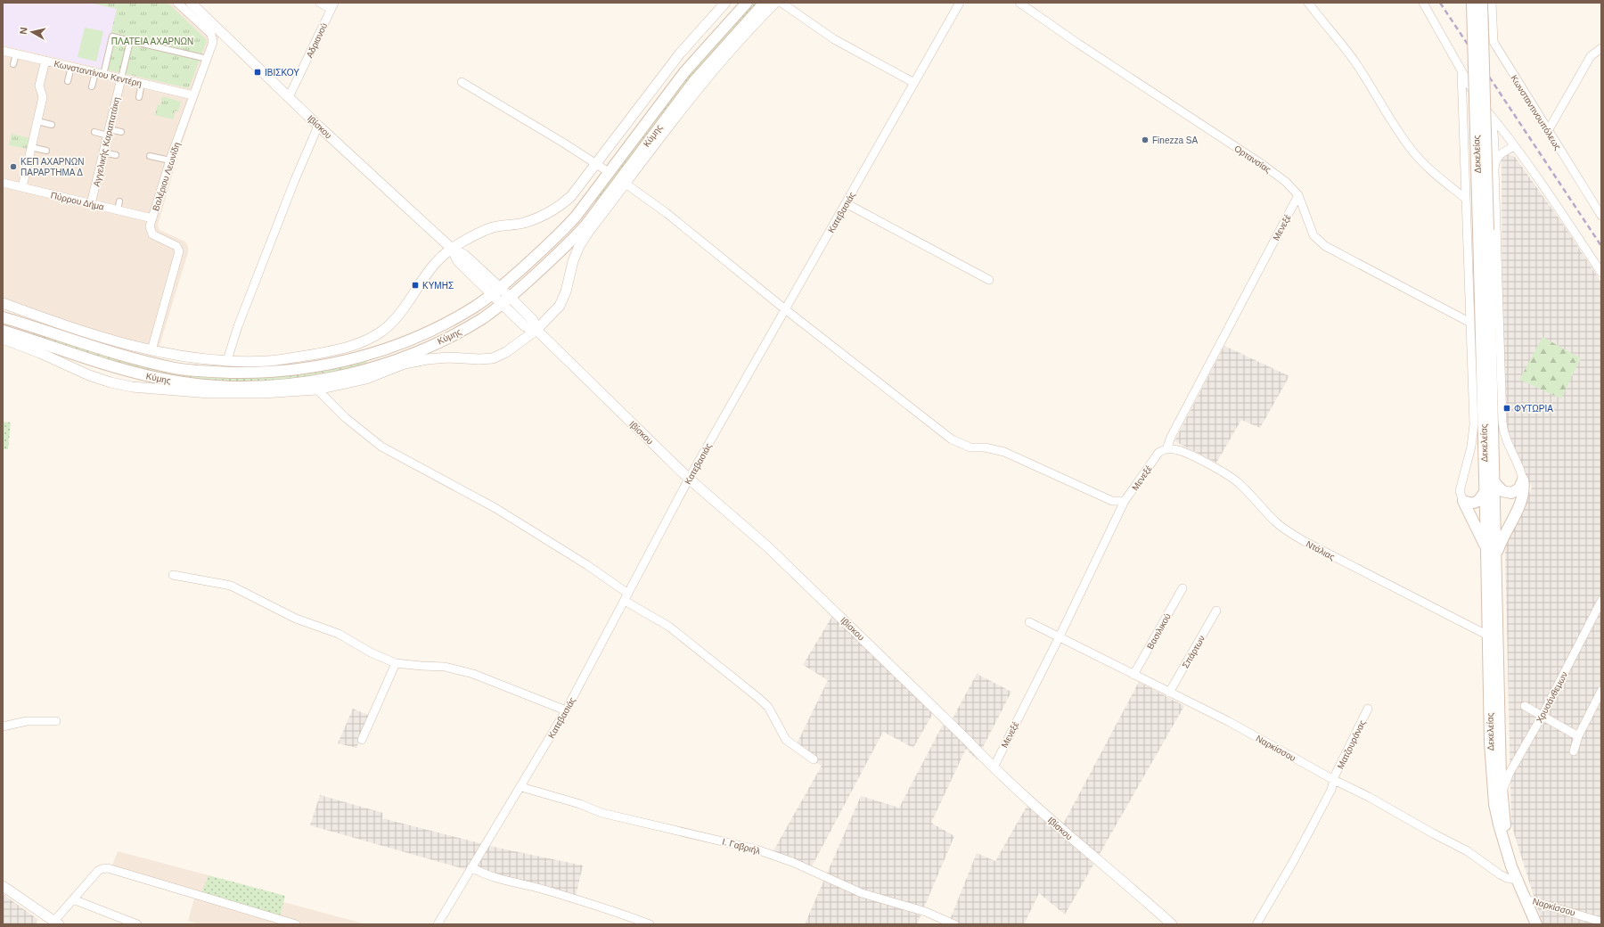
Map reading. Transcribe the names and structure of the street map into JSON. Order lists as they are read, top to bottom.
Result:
{
  "streets": {
    "main road": ["Κύμης", "Δεκελείας"],
    "street": [
      "Αδριανού",
      "Κωνσταντίνου Κεντέρη",
      "Κωνσταντινουπόλεως",
      "Ιβίσκου",
      "Αγγελικής Καραπατάκη",
      "Ορτανσίας",
      "Βαλέριου Λεωνίδη",
      "Πύρρου Δήμα",
      "Κατεβασιάς",
      "Μενεξέ",
      "Ντάλιας",
      "Βασιλικού",
      "Σπάρτων",
      "Χρυσάνθεμων",
      "Ματζουράνας",
      "Ναρκίσσου",
      "Ι. Γαβριήλ"
    ]
  },
  "crossings": [
    ["Αδριανού", "Ιβίσκου"],
    ["Κωνσταντίνου Κεντέρη", "Αγγελικής Καραπατάκη"],
    ["Κωνσταντίνου Κεντέρη", "Βαλέριου Λεωνίδη"],
    ["Ιβίσκου", "Κύμης"],
    ["Ιβίσκου", "Κατεβασιάς"],
    ["Ιβίσκου", "Μενεξέ"],
    ["Αγγελικής Καραπατάκη", "Πύρρου Δήμα"],
    ["Δεκελείας", "Ντάλιας"],
    ["Δεκελείας", "Χρυσάνθεμων"],
    ["Δεκελείας", "Ναρκίσσου"],
    ["Ορτανσίας", "Μενεξέ"],
    ["Βαλέριου Λεωνίδη", "Πύρρου Δήμα"],
    ["Κατεβασιάς", "Ι. Γαβριήλ"],
    ["Μενεξέ", "Ντάλιας"],
    ["Μενεξέ", "Ναρκίσσου"],
    ["Βασιλικού", "Ναρκίσσου"],
    ["Σπάρτων", "Ναρκίσσου"],
    ["Ματζουράνας", "Ναρκίσσου"]
  ],
  "parks": ["ΠΛΑΤΕΙΑ ΑΧΑΡΝΩΝ"],
  "places": {
    "transit": ["ΙΒΙΣΚΟΥ", "ΚΥΜΗΣ", "ΦΥΤΩΡΙΑ"],
    "other": ["Finezza SA", "ΚΕΠ ΑΧΑΡΝΩΝ ΠΑΡΑΡΤΗΜΑ Δ"]
  },
  "north": "left"
}
